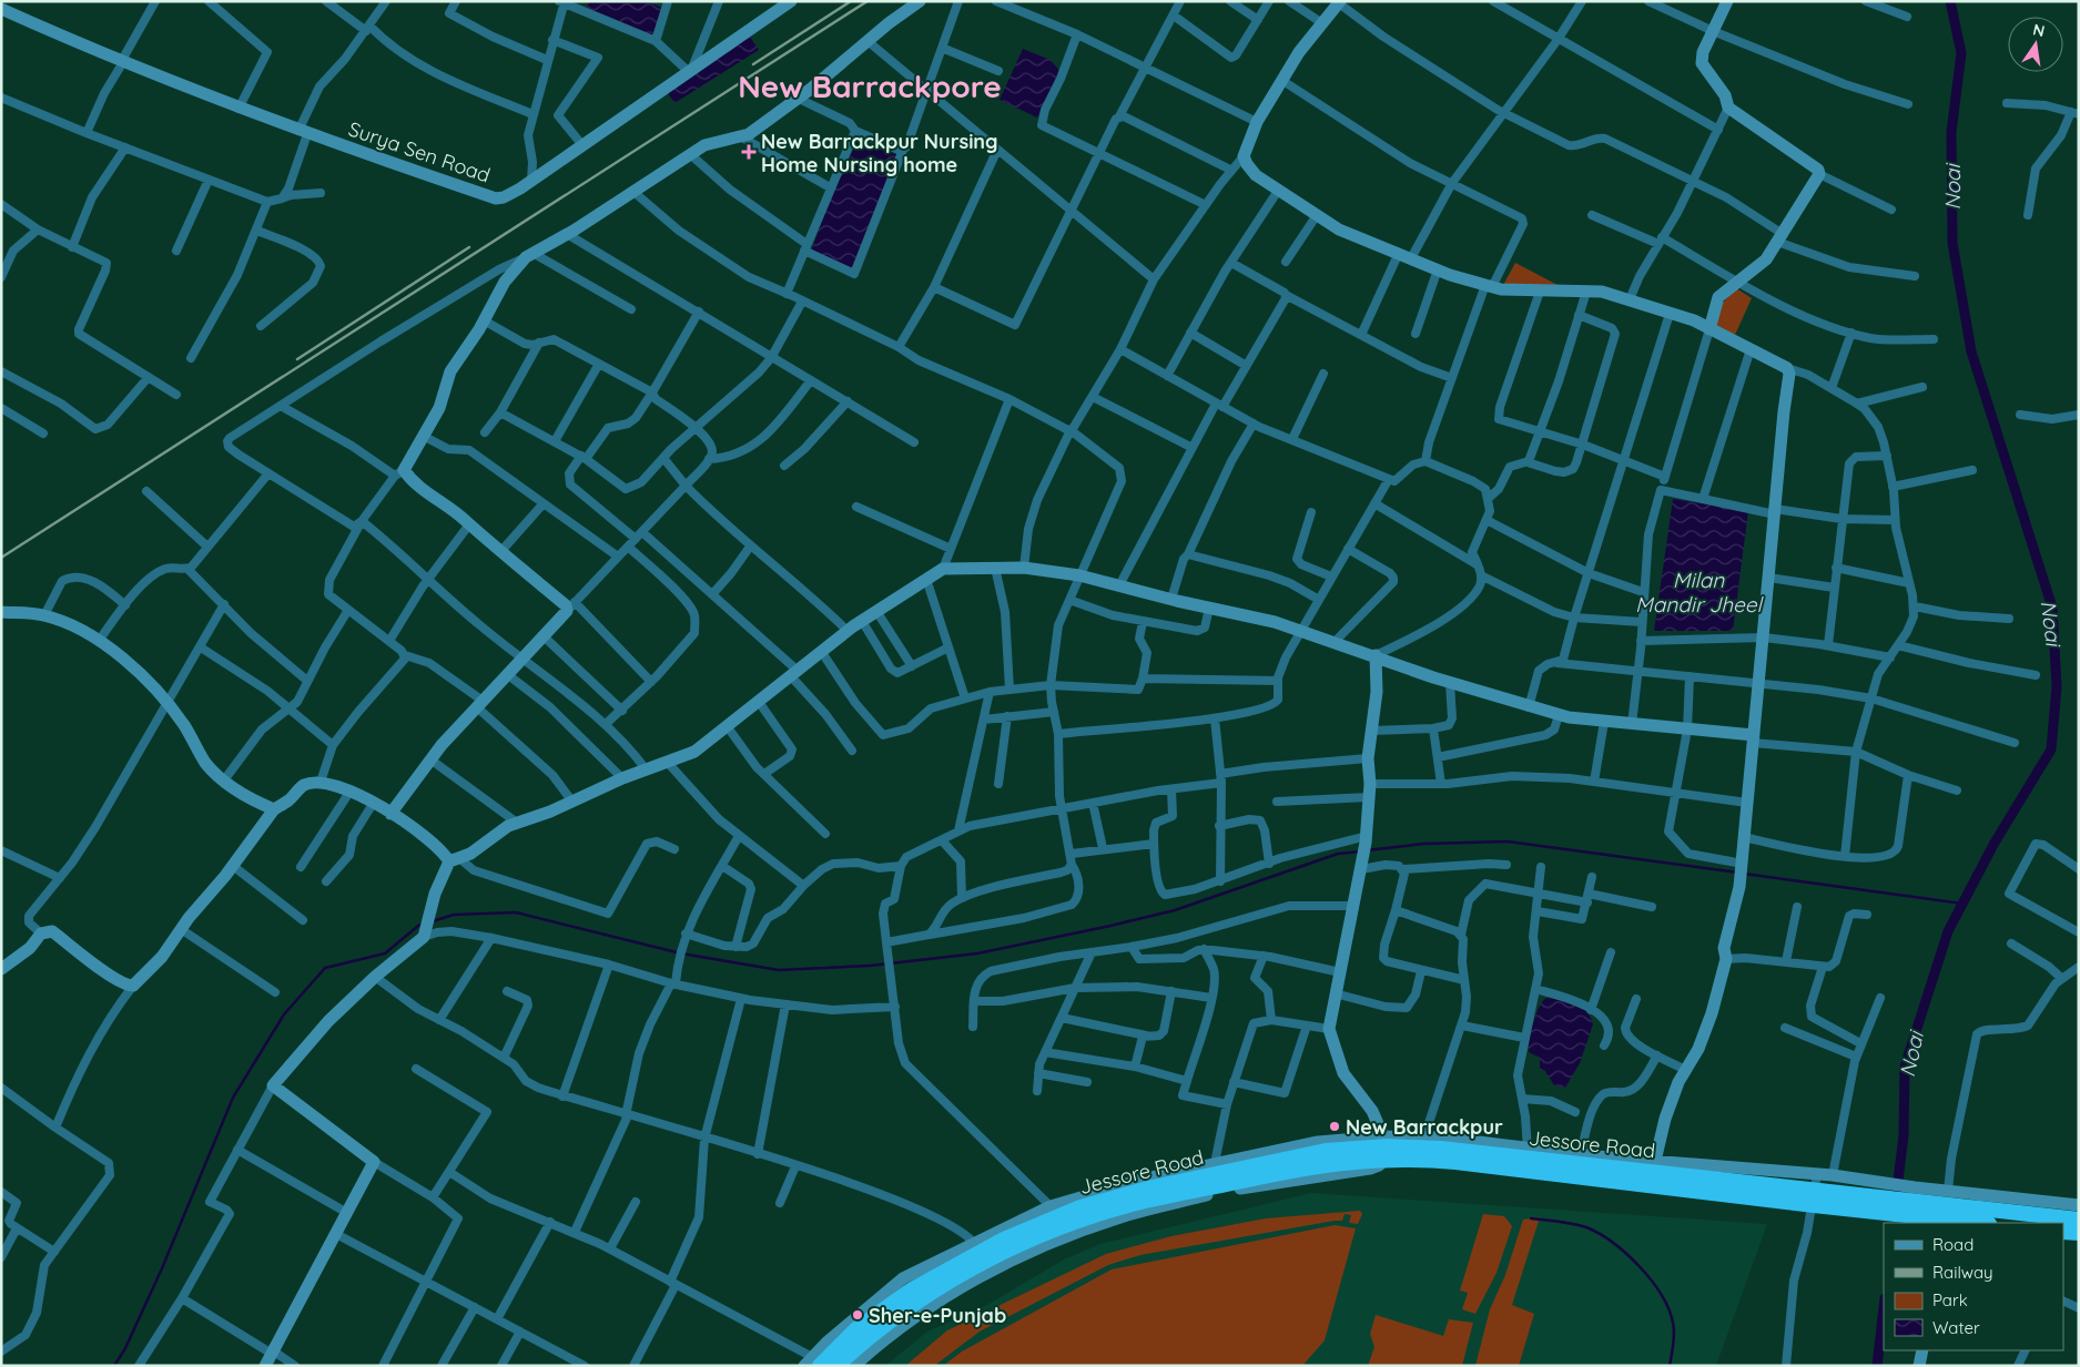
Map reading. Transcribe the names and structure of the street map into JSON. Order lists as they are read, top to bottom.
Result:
{
  "streets": {
    "highway": ["Jessore Road"],
    "street": ["Surya Sen Road"]
  },
  "districts": ["New Barrackpore"],
  "water": ["Noai", "Milan Mandir Jheel"],
  "places": {
    "health": ["New Barrackpur Nursing Home Nursing home"],
    "other": ["New Barrackpur", "Sher-e-Punjab"]
  },
  "legend": [
    "Road",
    "Railway",
    "Park",
    "Water"
  ],
  "north": "top"
}
